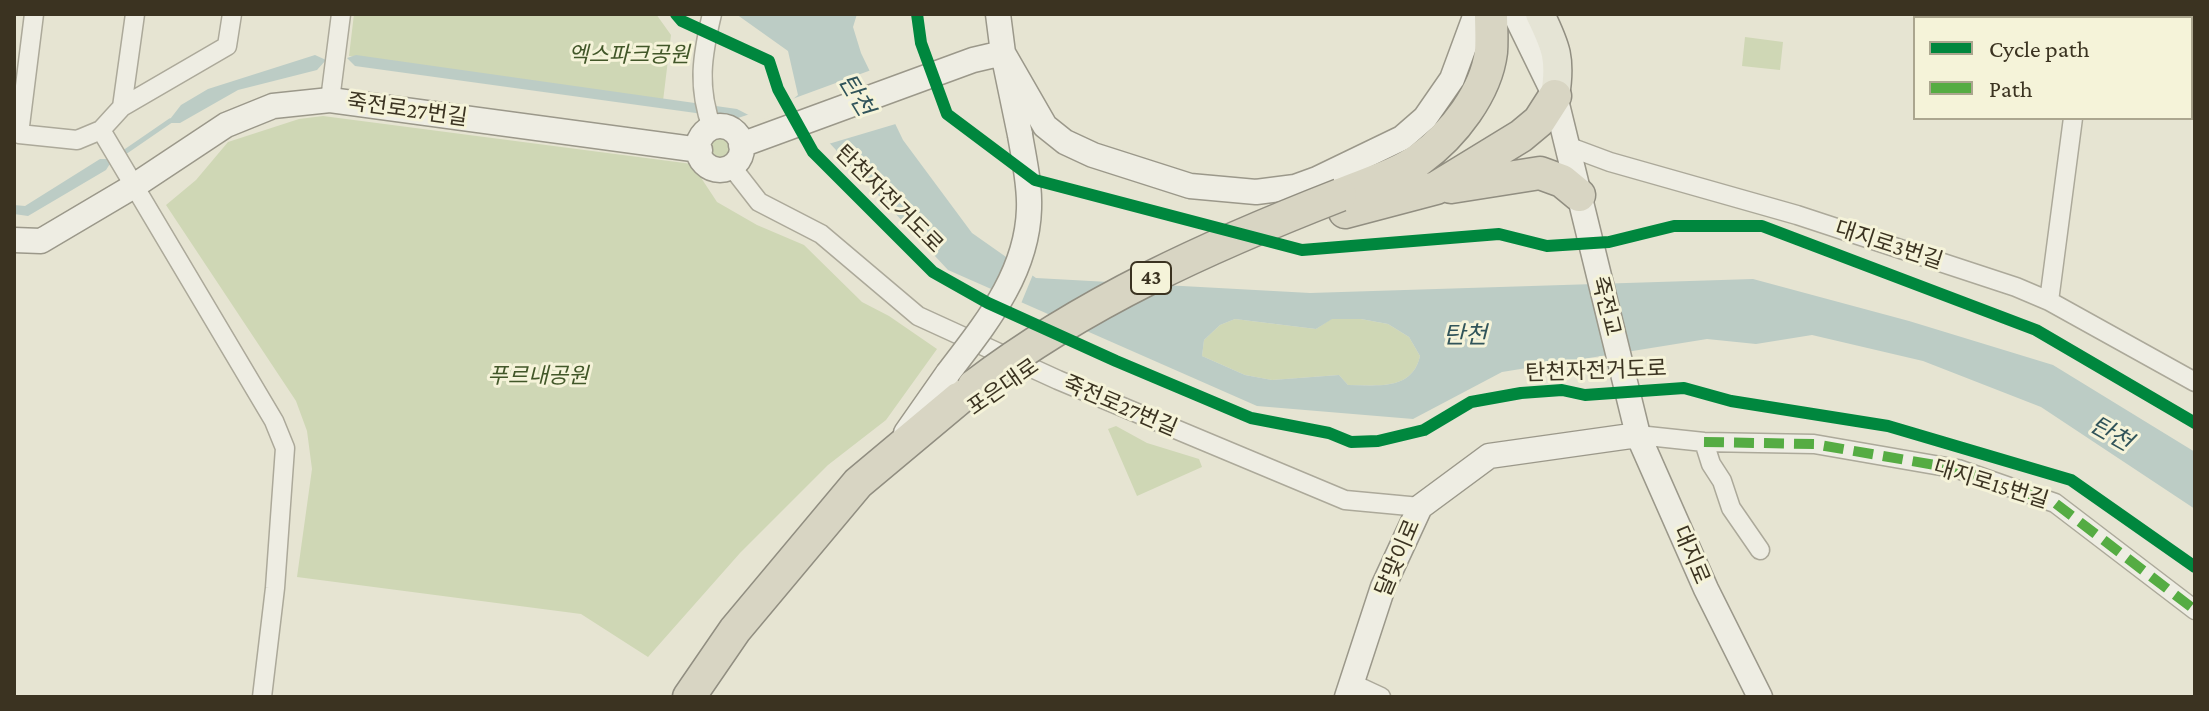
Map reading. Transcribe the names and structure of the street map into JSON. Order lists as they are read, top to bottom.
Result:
{
  "streets": {
    "highway": ["43", "포은대로"],
    "street": [
      "죽전로27번길",
      "대지로3번길",
      "죽전교",
      "대지로15번길",
      "대지로",
      "달맞이로"
    ],
    "cycle path": ["탄천자전거도로"]
  },
  "crossings": [
    ["죽전로27번길", "달맞이로"],
    ["죽전교", "대지로"],
    ["대지로15번길", "대지로"],
    ["대지로15번길", "달맞이로"],
    ["대지로", "달맞이로"]
  ],
  "water": ["탄천"],
  "parks": ["엑스파크공원", "푸르내공원"],
  "legend": ["Cycle path", "Path"]
}
